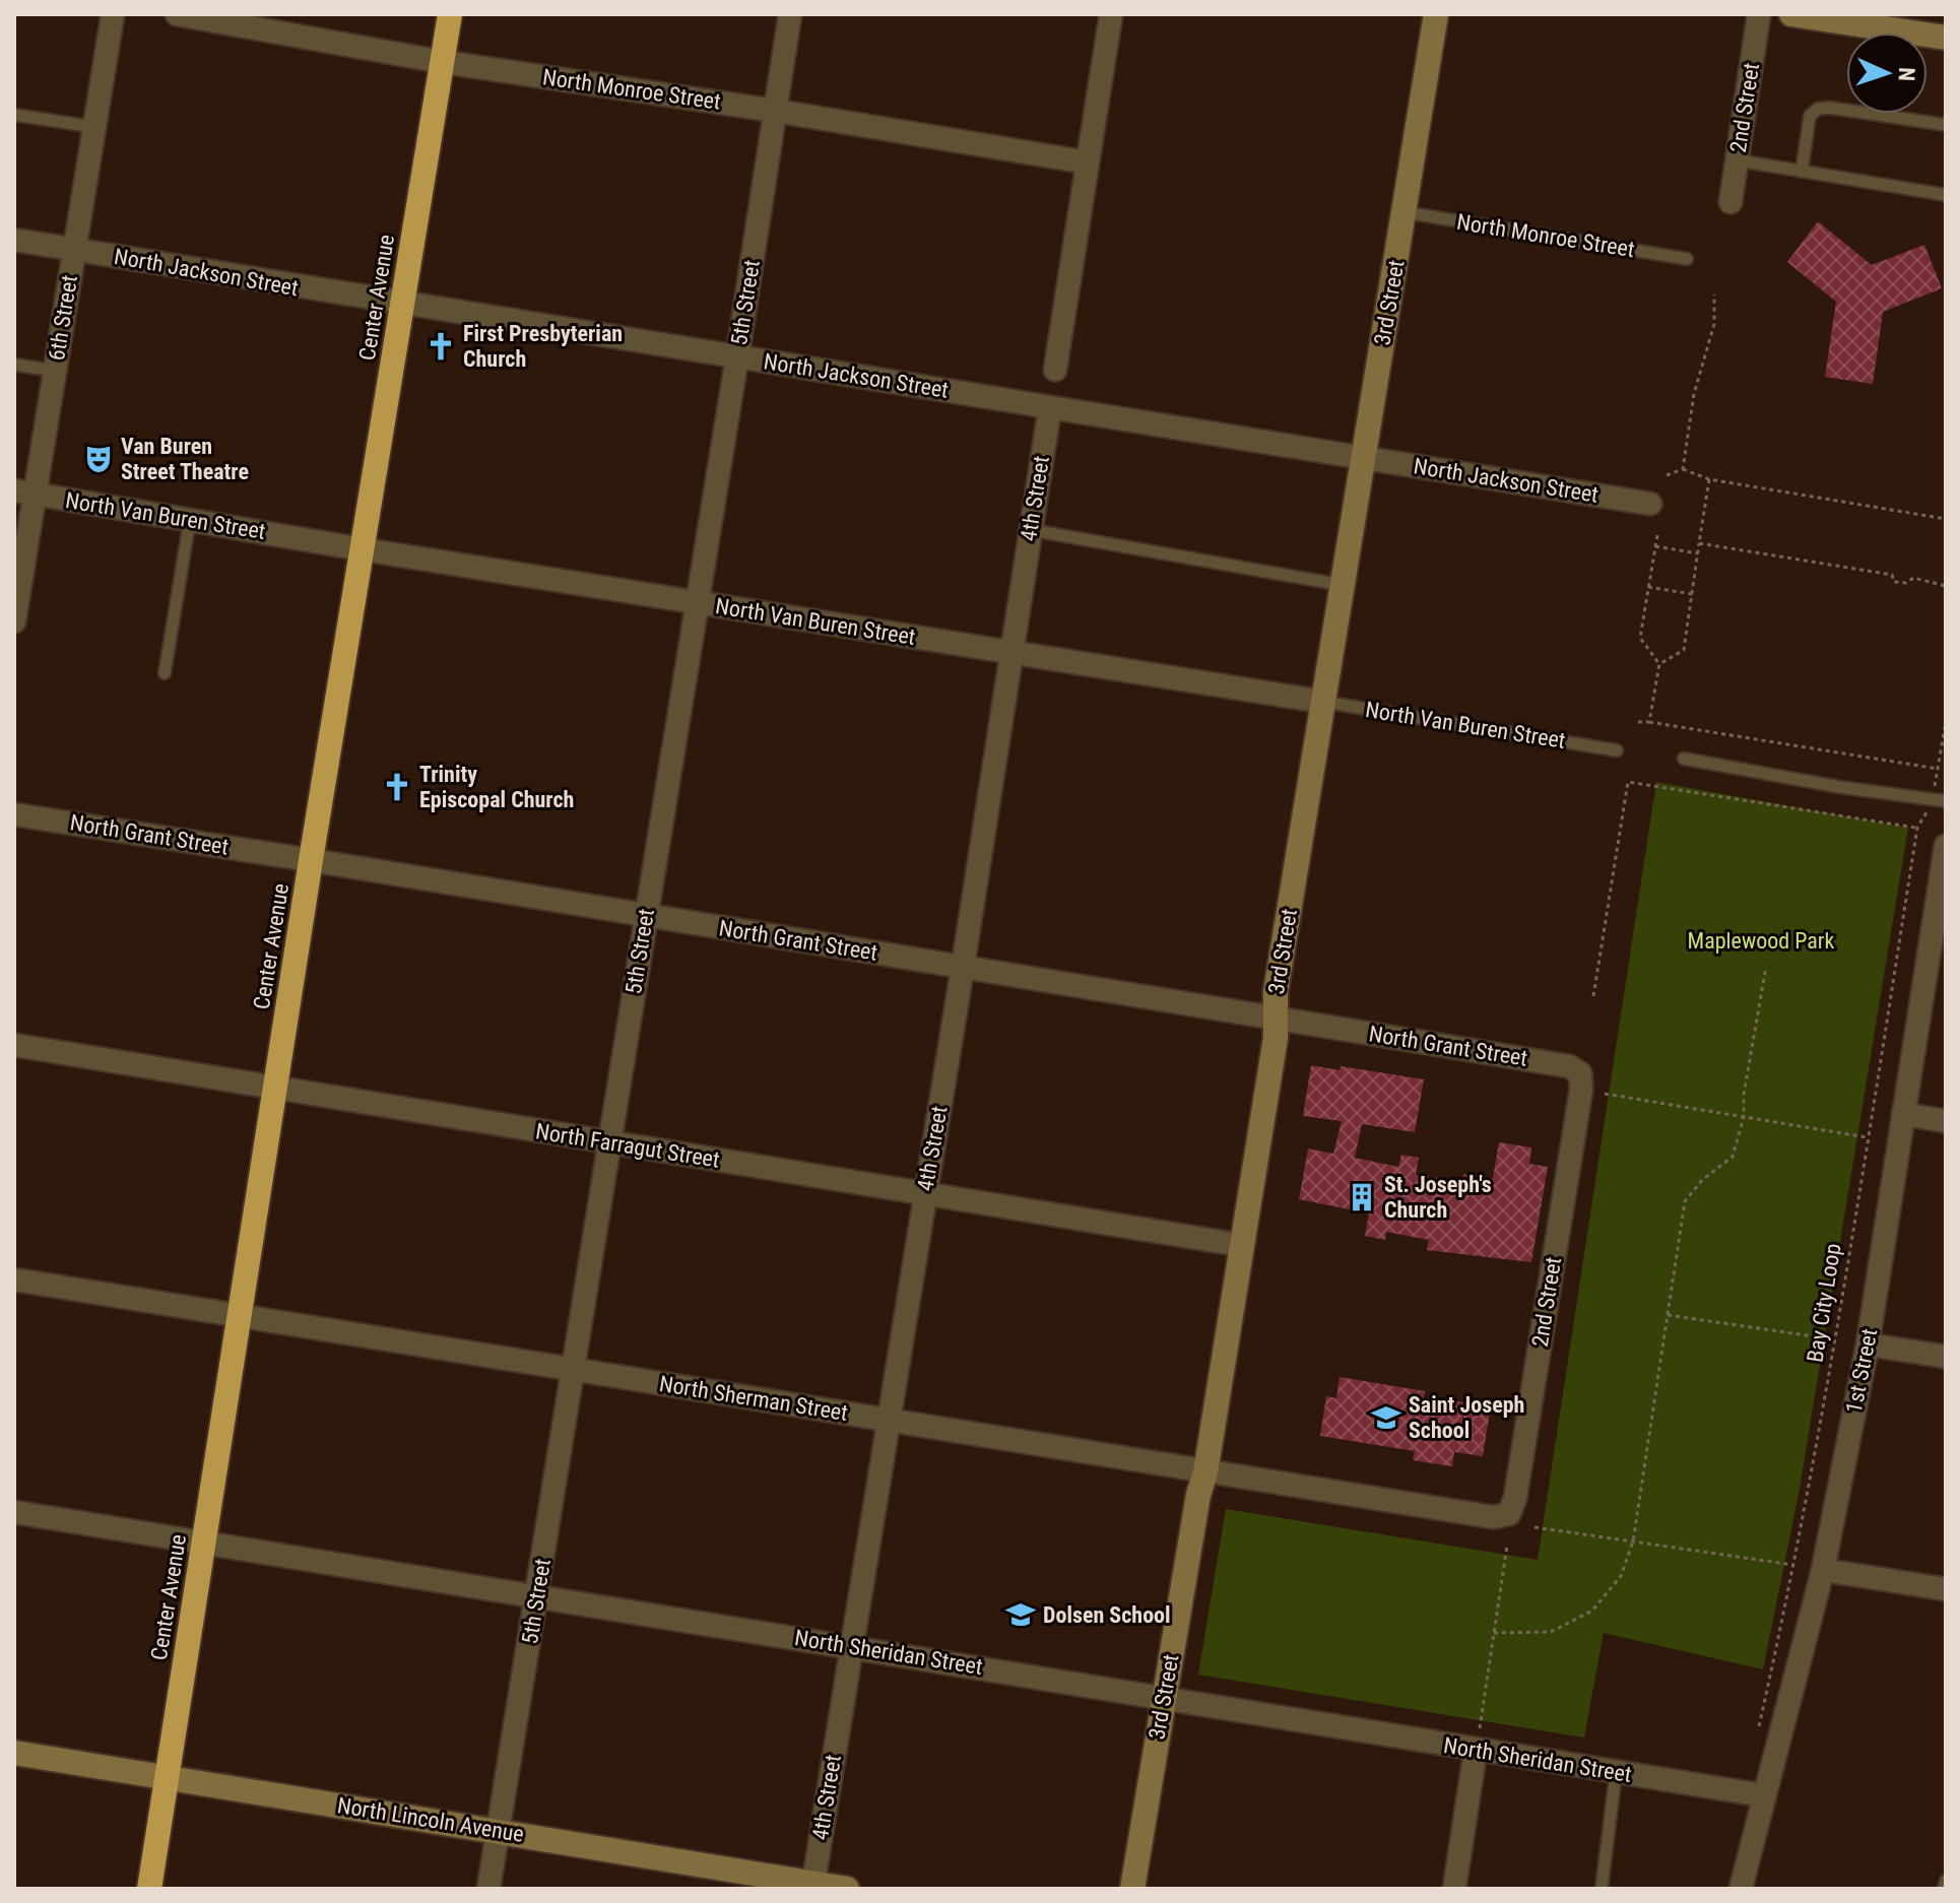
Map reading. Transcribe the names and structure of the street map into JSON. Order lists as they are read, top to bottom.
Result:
{
  "streets": {
    "highway": ["Center Avenue"],
    "street": [
      "North Monroe Street",
      "2nd Street",
      "North Jackson Street",
      "5th Street",
      "3rd Street",
      "6th Street",
      "4th Street",
      "North Van Buren Street",
      "North Grant Street",
      "North Farragut Street",
      "1st Street",
      "North Sherman Street",
      "North Sheridan Street",
      "North Lincoln Avenue"
    ],
    "path": ["Bay City Loop"]
  },
  "crossings": [
    ["North Monroe Street", "Center Avenue"],
    ["North Monroe Street", "5th Street"],
    ["North Monroe Street", "3rd Street"],
    ["2nd Street", "North Grant Street"],
    ["2nd Street", "North Sherman Street"],
    ["North Jackson Street", "Center Avenue"],
    ["North Jackson Street", "5th Street"],
    ["North Jackson Street", "3rd Street"],
    ["North Jackson Street", "6th Street"],
    ["North Jackson Street", "4th Street"],
    ["Center Avenue", "North Van Buren Street"],
    ["Center Avenue", "North Grant Street"],
    ["Center Avenue", "North Farragut Street"],
    ["Center Avenue", "North Sherman Street"],
    ["Center Avenue", "North Sheridan Street"],
    ["Center Avenue", "North Lincoln Avenue"],
    ["5th Street", "North Van Buren Street"],
    ["5th Street", "North Grant Street"],
    ["5th Street", "North Farragut Street"],
    ["5th Street", "North Sherman Street"],
    ["5th Street", "North Sheridan Street"],
    ["5th Street", "North Lincoln Avenue"],
    ["3rd Street", "North Van Buren Street"],
    ["3rd Street", "North Grant Street"],
    ["3rd Street", "North Farragut Street"],
    ["3rd Street", "North Sherman Street"],
    ["3rd Street", "North Sheridan Street"],
    ["6th Street", "North Van Buren Street"],
    ["4th Street", "North Van Buren Street"],
    ["4th Street", "North Grant Street"],
    ["4th Street", "North Farragut Street"],
    ["4th Street", "North Sherman Street"],
    ["4th Street", "North Sheridan Street"],
    ["4th Street", "North Lincoln Avenue"],
    ["1st Street", "North Sheridan Street"]
  ],
  "parks": ["Maplewood Park"],
  "places": {
    "church": ["First Presbyterian Church", "Trinity Episcopal Church"],
    "theatre": ["Van Buren Street Theatre"],
    "building": ["St. Joseph's Church"],
    "school or university": ["Saint Joseph School", "Dolsen School"]
  },
  "north": "right"
}
